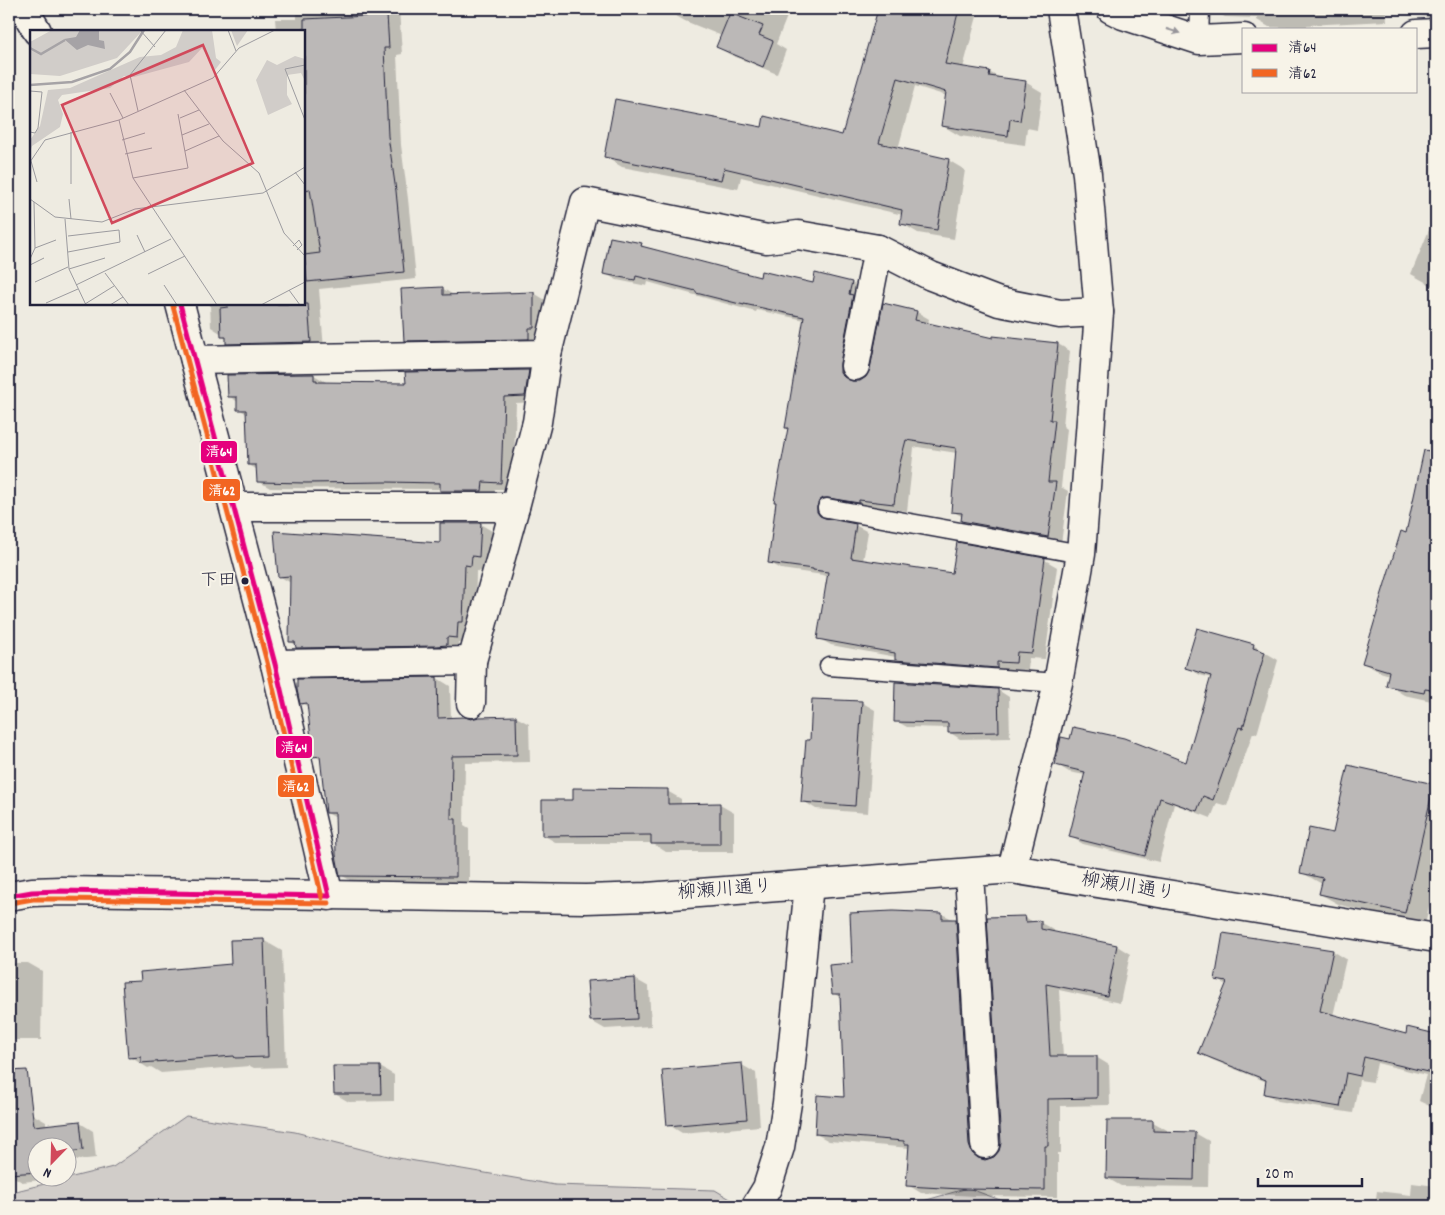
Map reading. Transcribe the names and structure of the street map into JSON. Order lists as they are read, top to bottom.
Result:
{
  "streets": {
    "street": ["柳瀬川通り"]
  },
  "places": ["下田"],
  "lines": ["transit line 清64", "transit line 清62"],
  "legend": ["清64", "清62"],
  "scale_bar": "20 m",
  "north": "bottom left"
}
